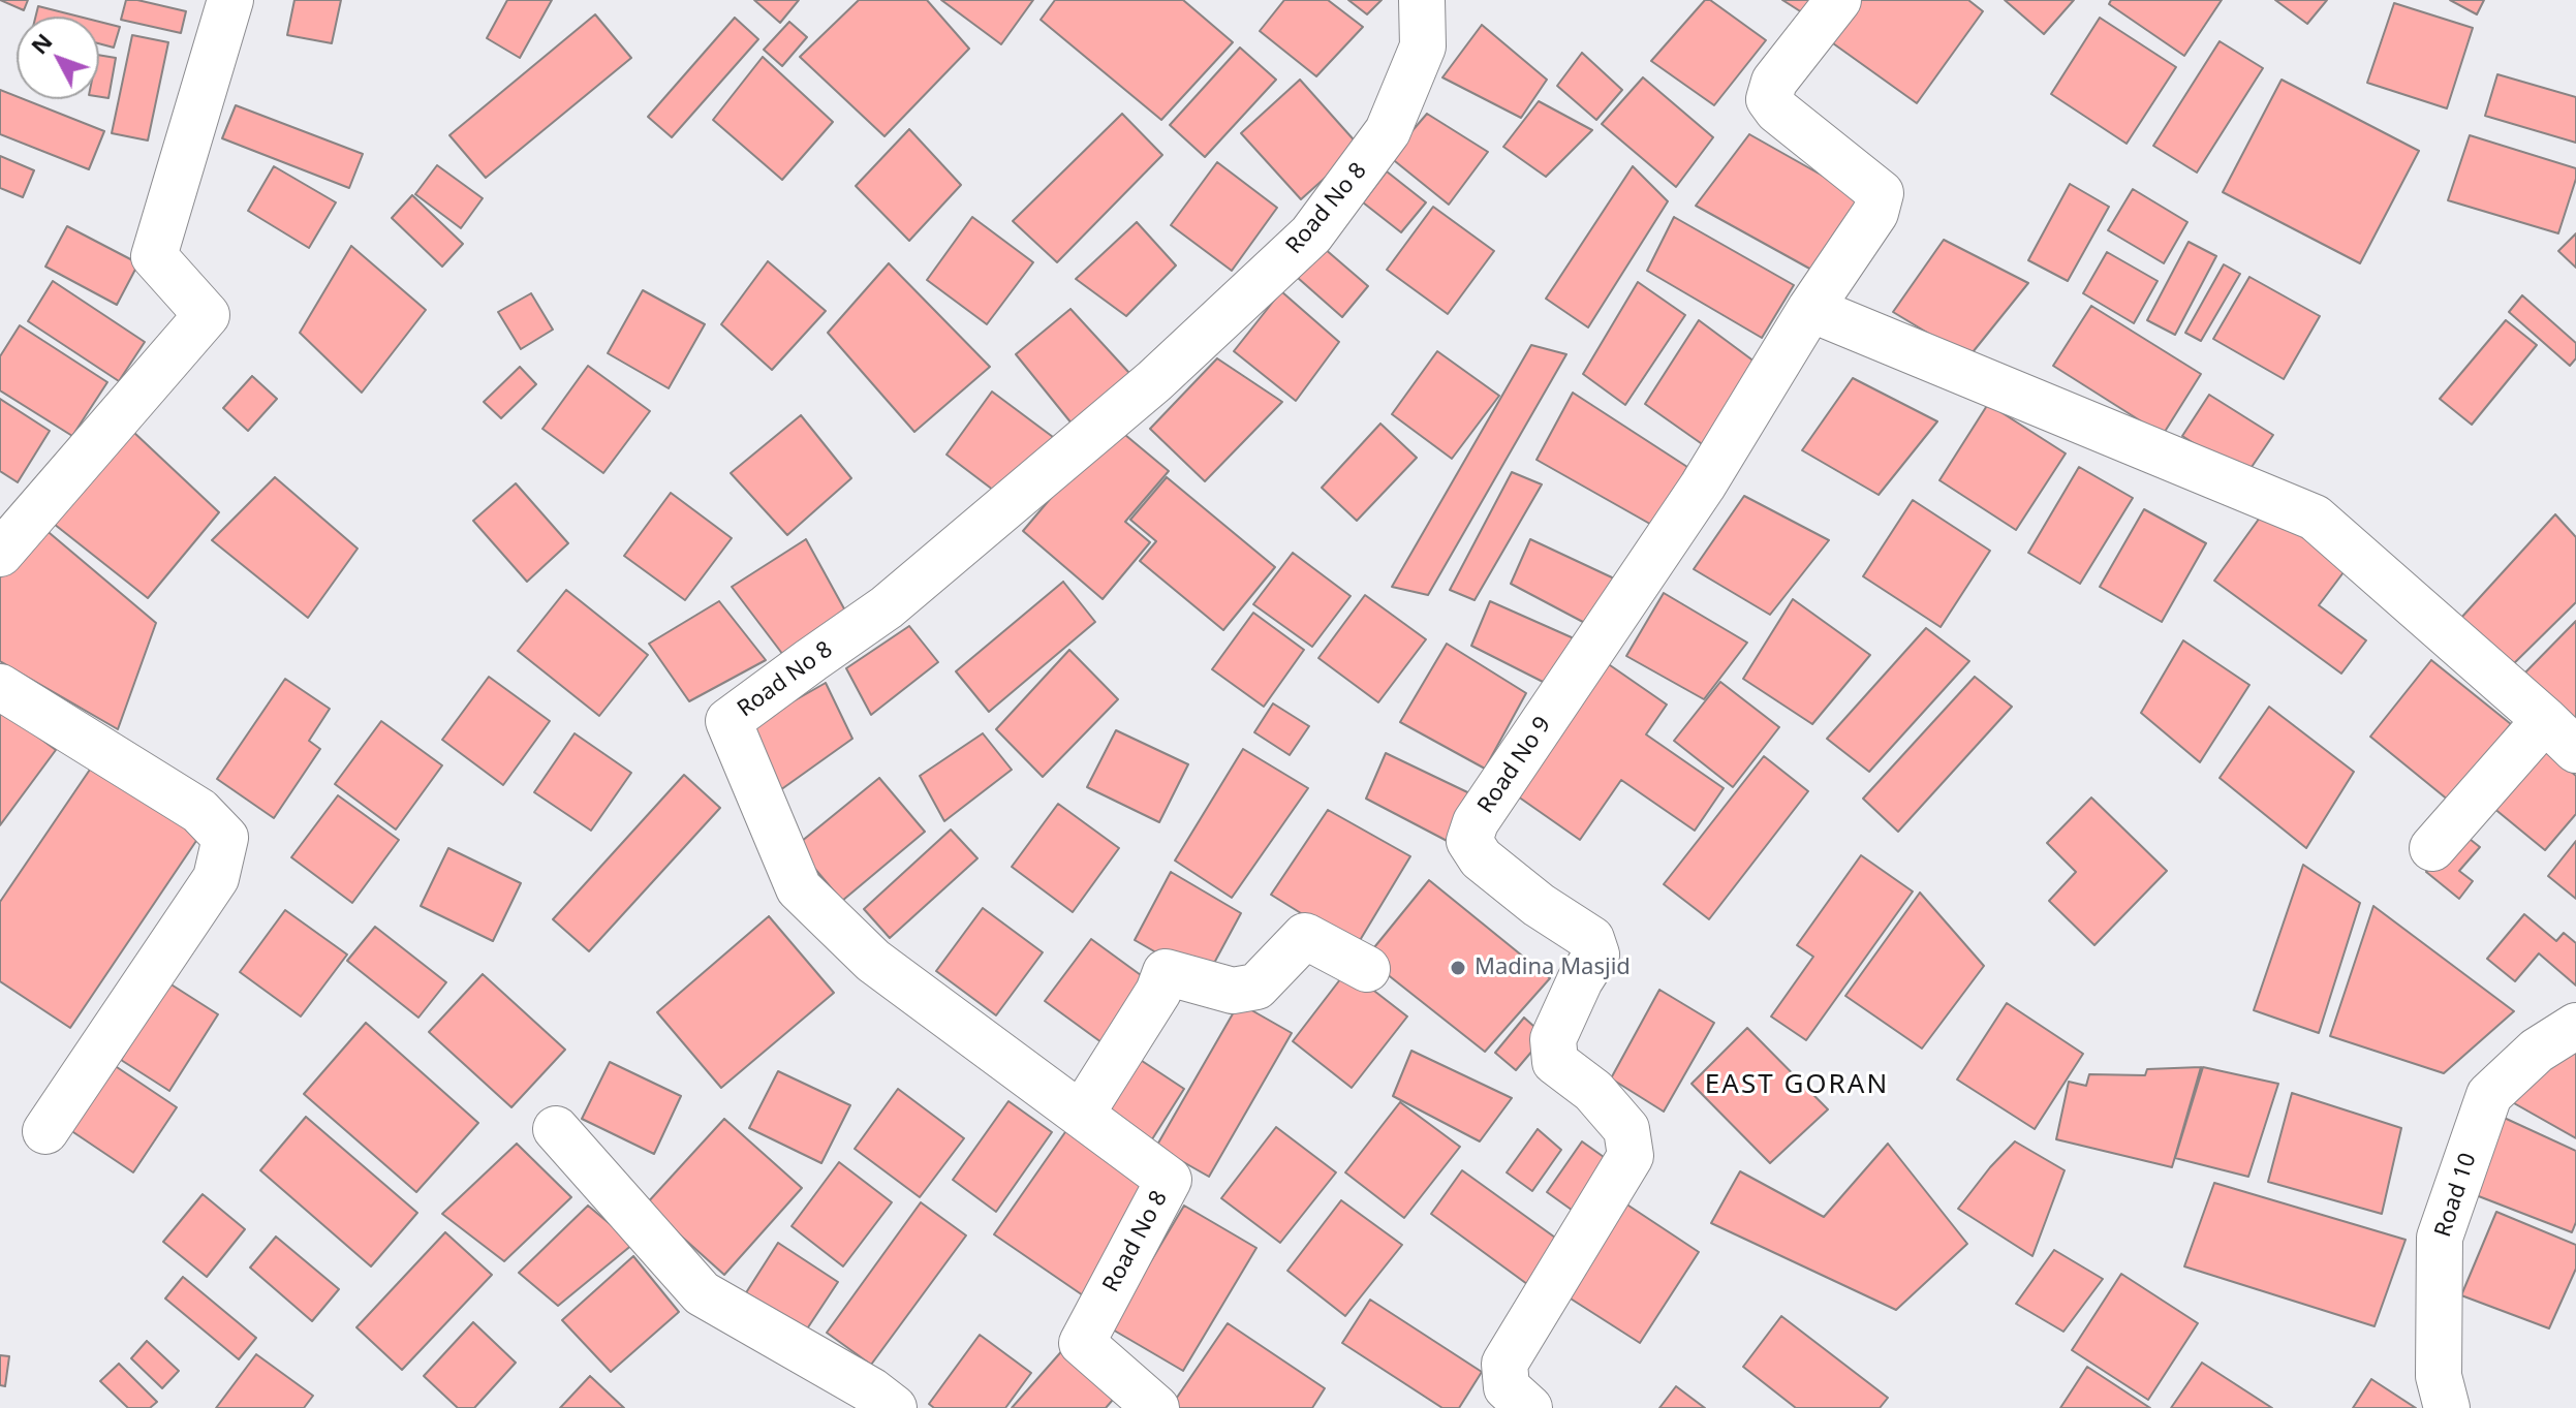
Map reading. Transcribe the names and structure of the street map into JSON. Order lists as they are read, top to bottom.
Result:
{
  "streets": {
    "street": ["Road No 8", "Road No 9", "Road 10"]
  },
  "districts": ["EAST GORAN"],
  "places": ["Madina Masjid"],
  "north": "top left"
}
